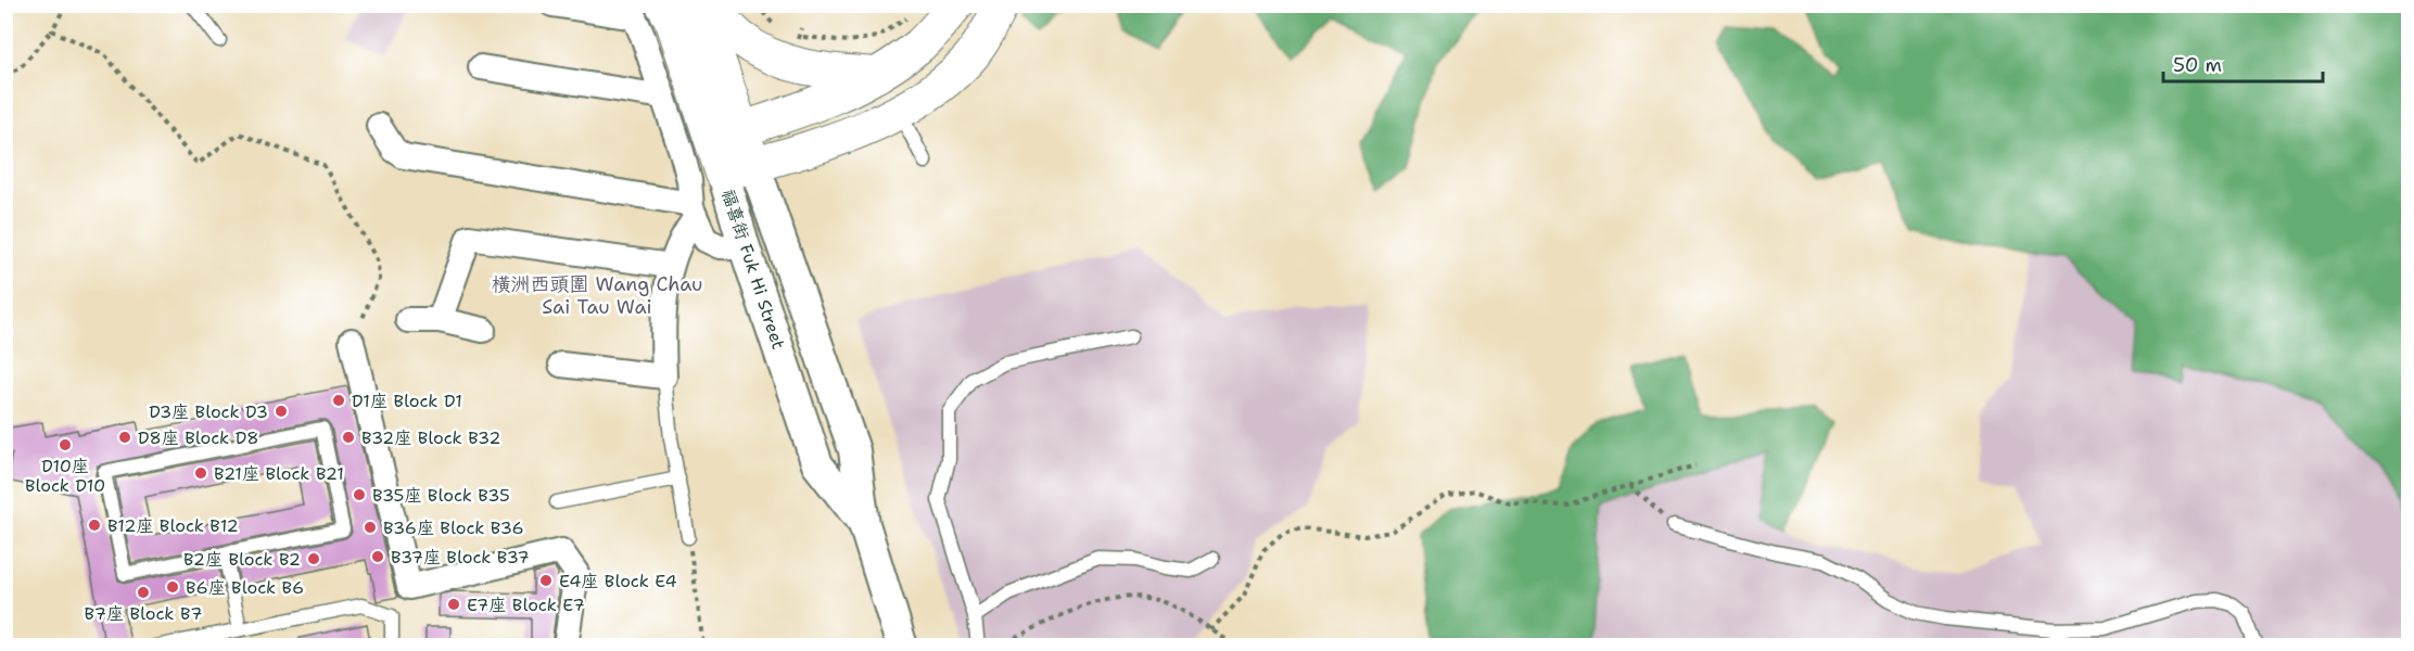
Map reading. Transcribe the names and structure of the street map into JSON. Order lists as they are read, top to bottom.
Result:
{
  "streets": {
    "main road": ["福喜街 Fuk Hi Street"]
  },
  "districts": ["橫洲西頭圍 Wang Chau Sai Tau Wai"],
  "places": [
    "D1座 Block D1",
    "D3座 Block D3",
    "D8座 Block D8",
    "B32座 Block B32",
    "D10座 Block D10",
    "B21座 Block B21",
    "B35座 Block B35",
    "B12座 Block B12",
    "B36座 Block B36",
    "B37座 Block B37",
    "B2座 Block B2",
    "E4座 Block E4",
    "B6座 Block B6",
    "B7座 Block B7",
    "E7座 Block E7"
  ],
  "scale_bar": "50 m"
}
